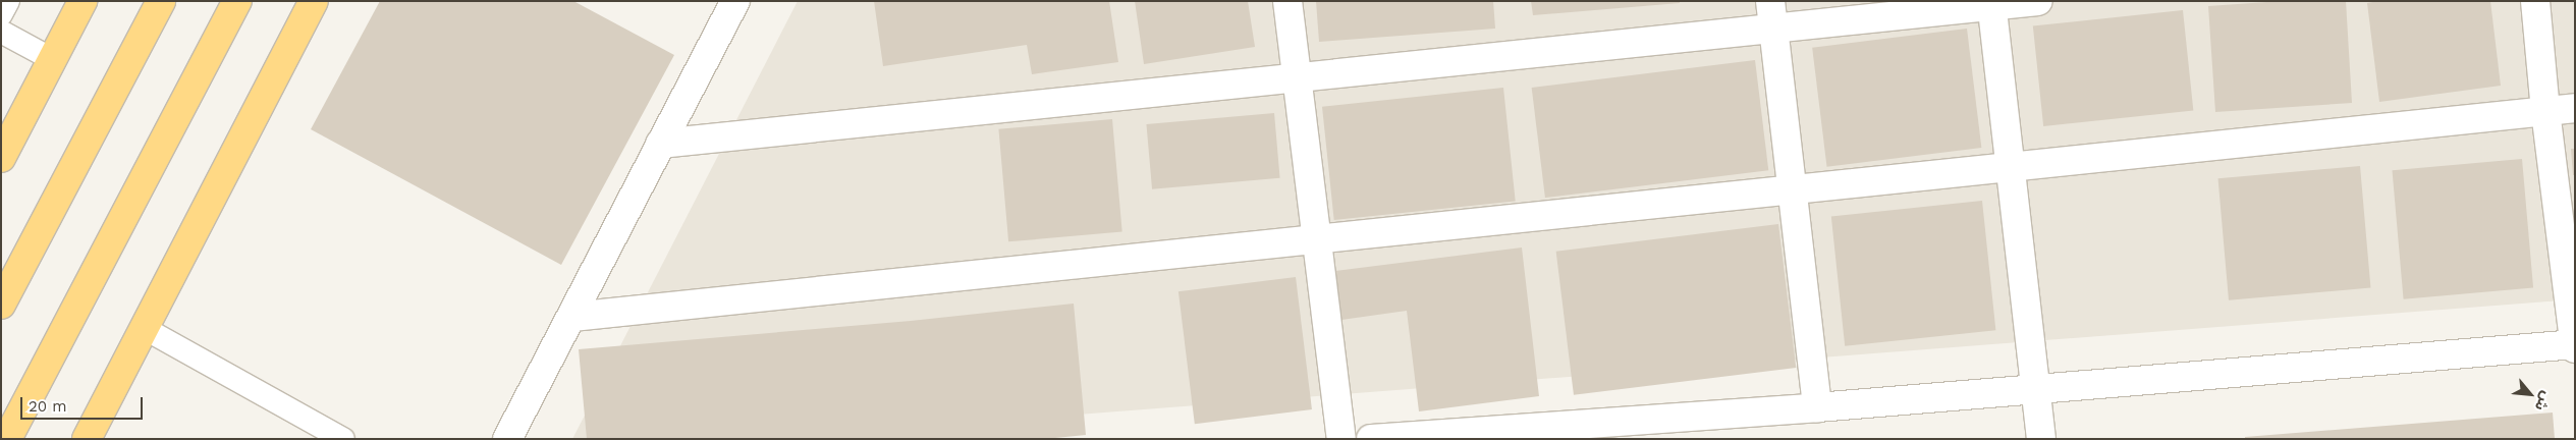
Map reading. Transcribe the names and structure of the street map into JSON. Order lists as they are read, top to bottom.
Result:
{
  "scale_bar": "20 m",
  "north": "bottom right"
}
